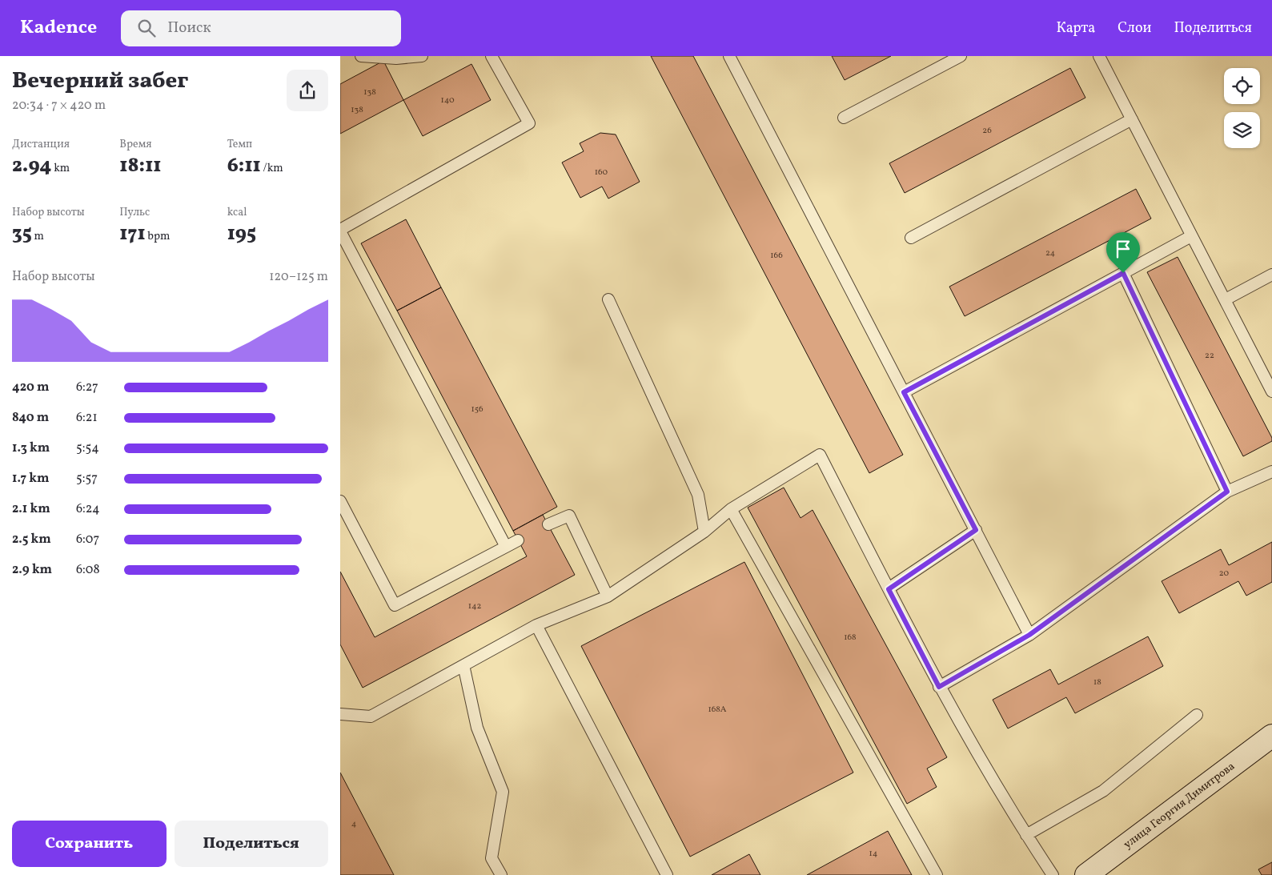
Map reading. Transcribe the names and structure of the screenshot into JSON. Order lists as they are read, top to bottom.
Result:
{
  "streets": {
    "main road": ["улица Георгия Димитрова"]
  },
  "house_numbers": [
    "138",
    "140",
    "138",
    "26",
    "160",
    "24",
    "166",
    "22",
    "156",
    "20",
    "142",
    "168",
    "18",
    "168А",
    "4",
    "14"
  ],
  "page": {
    "header": "Kadence",
    "search": "Поиск",
    "nav": ["Карта", "Слои", "Поделиться"],
    "heading": ["Вечерний забег", "20:34 · 7 × 420 m"],
    "stats": [
      ["Дистанция", "2.94 km"],
      ["Время", "18:11"],
      ["Темп", "6:11 /km"],
      ["Набор высоты", "35 m"],
      ["Пульс", "171 bpm"],
      ["kcal", "195"]
    ],
    "chart": ["Набор высоты", "120–125 m"],
    "list": [
      {
        "name": "420 m",
        "note": "6:27"
      },
      {
        "name": "840 m",
        "note": "6:21"
      },
      {
        "name": "1.3 km",
        "note": "5:54"
      },
      {
        "name": "1.7 km",
        "note": "5:57"
      },
      {
        "name": "2.1 km",
        "note": "6:24"
      },
      {
        "name": "2.5 km",
        "note": "6:07"
      },
      {
        "name": "2.9 km",
        "note": "6:08"
      }
    ],
    "buttons": ["Сохранить", "Поделиться"]
  }
}
